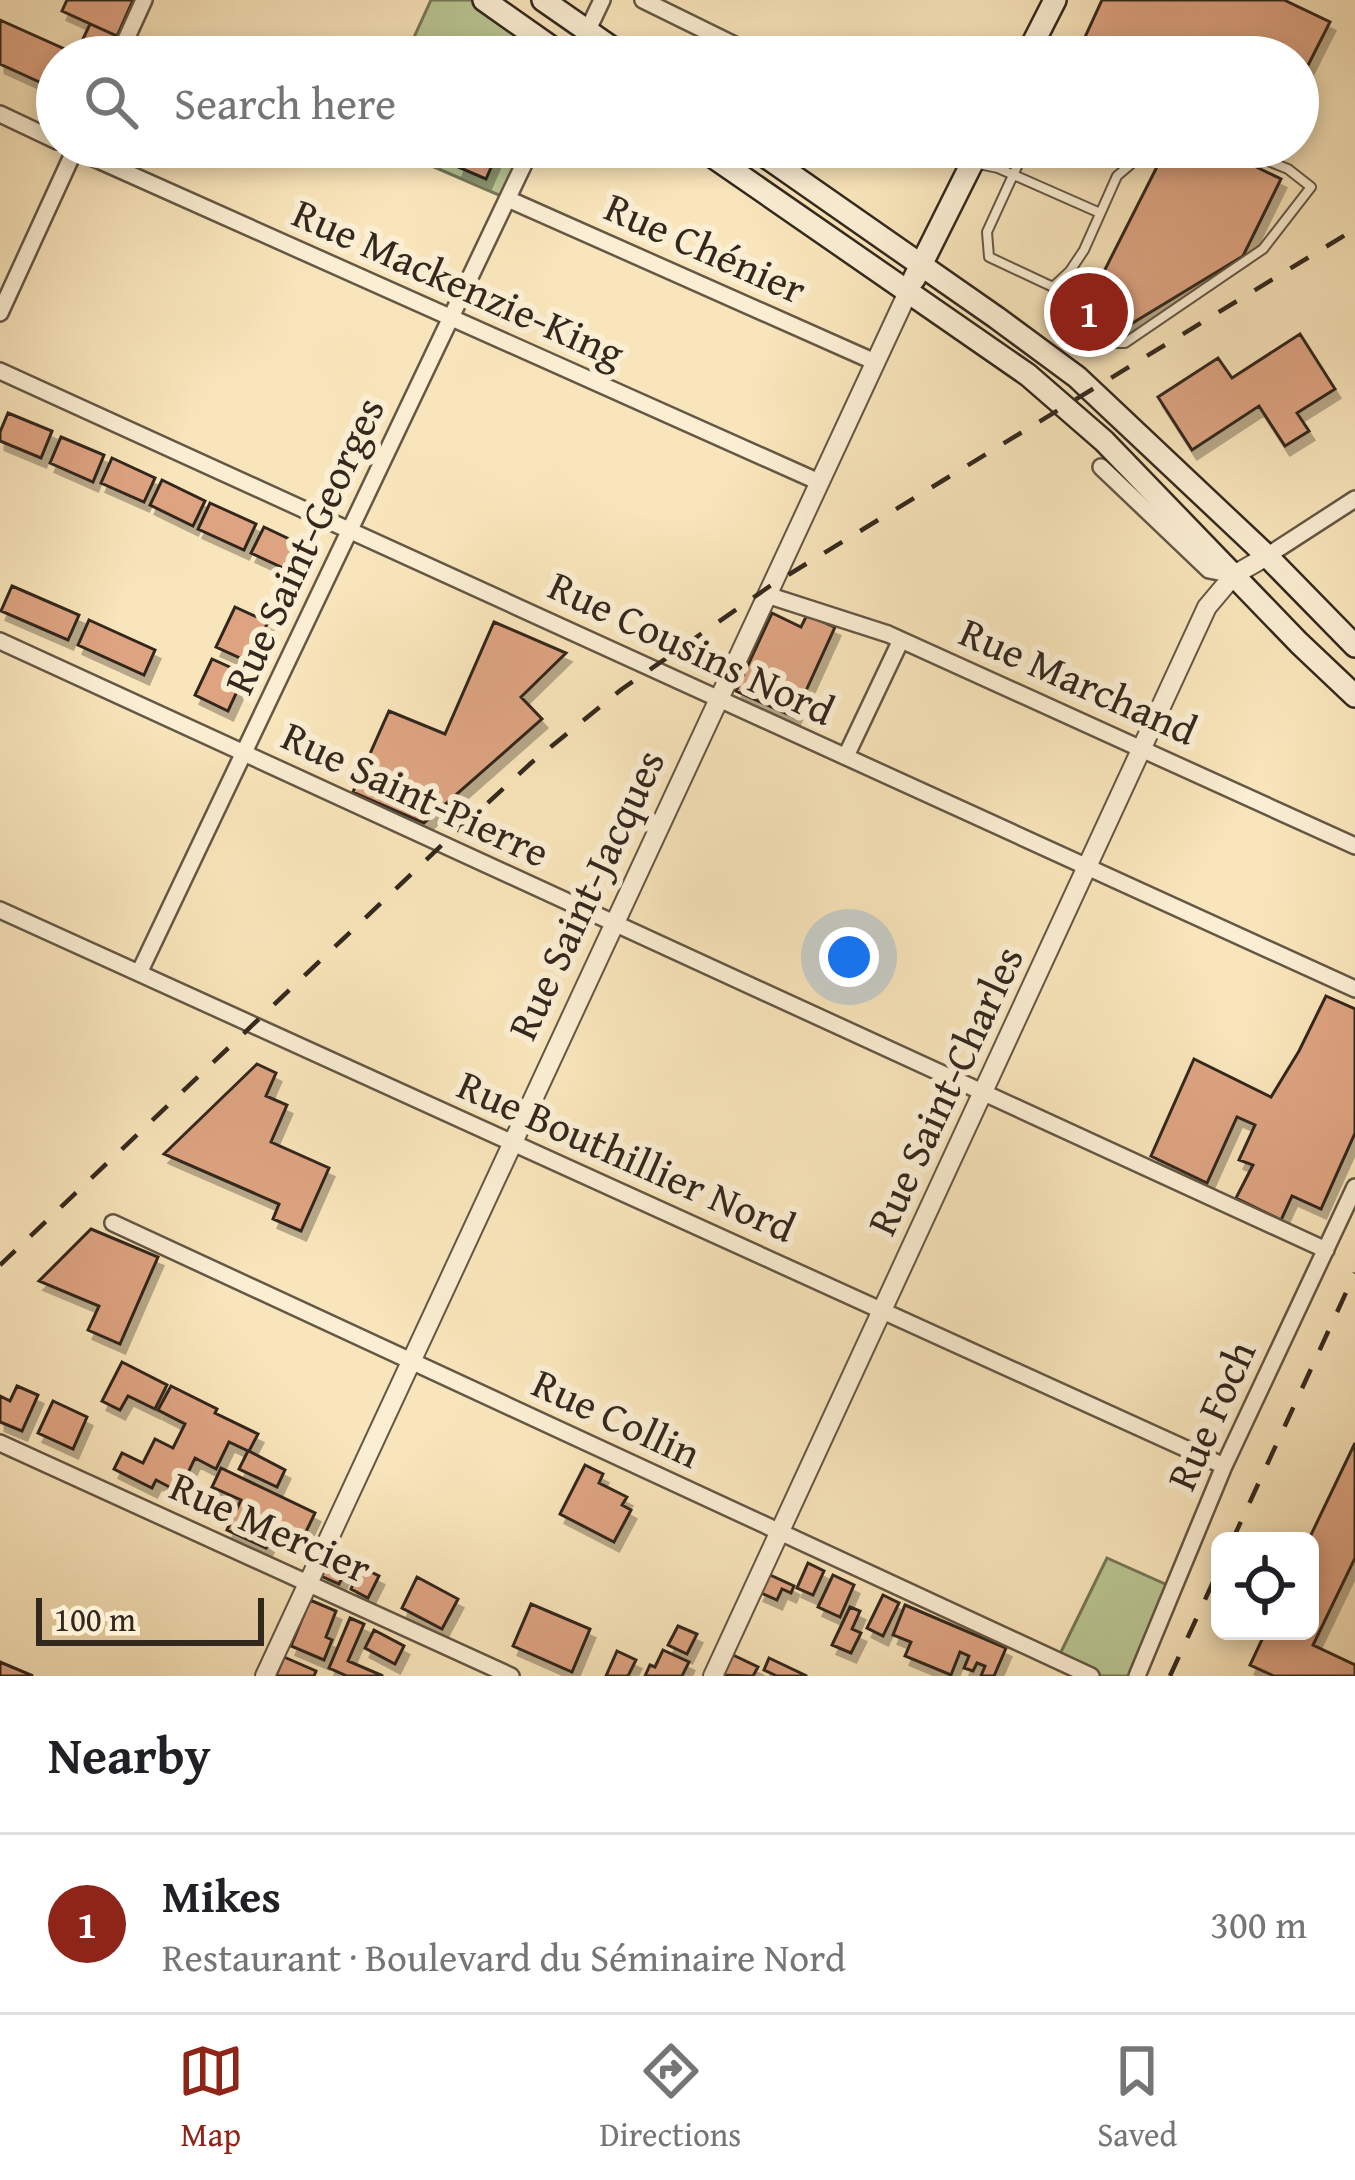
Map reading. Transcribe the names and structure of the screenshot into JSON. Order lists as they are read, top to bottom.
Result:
{
  "streets": {
    "main road": ["Rue Saint-Jacques"],
    "street": [
      "Rue Chénier",
      "Rue Mackenzie-King",
      "Rue Saint-Georges",
      "Rue Cousins Nord",
      "Rue Marchand",
      "Rue Saint-Pierre",
      "Rue Saint-Charles",
      "Rue Bouthillier Nord",
      "Rue Foch",
      "Rue Collin",
      "Rue Mercier"
    ]
  },
  "crossings": [
    ["Rue Chénier", "Rue Saint-Georges"],
    ["Rue Chénier", "Rue Saint-Jacques"],
    ["Rue Mackenzie-King", "Rue Saint-Georges"],
    ["Rue Mackenzie-King", "Rue Saint-Jacques"],
    ["Rue Saint-Georges", "Rue Cousins Nord"],
    ["Rue Saint-Georges", "Rue Saint-Pierre"],
    ["Rue Saint-Georges", "Rue Bouthillier Nord"],
    ["Rue Cousins Nord", "Rue Saint-Jacques"],
    ["Rue Cousins Nord", "Rue Saint-Charles"],
    ["Rue Marchand", "Rue Saint-Jacques"],
    ["Rue Marchand", "Rue Saint-Charles"],
    ["Rue Saint-Pierre", "Rue Saint-Jacques"],
    ["Rue Saint-Pierre", "Rue Saint-Charles"],
    ["Rue Saint-Pierre", "Rue Foch"],
    ["Rue Saint-Jacques", "Rue Bouthillier Nord"],
    ["Rue Saint-Jacques", "Rue Collin"],
    ["Rue Saint-Jacques", "Rue Mercier"],
    ["Rue Saint-Charles", "Rue Bouthillier Nord"],
    ["Rue Saint-Charles", "Rue Collin"],
    ["Rue Bouthillier Nord", "Rue Foch"]
  ],
  "scale_bar": "100 m",
  "page": {
    "search": "Search here",
    "pins": "1",
    "scale": "100 m",
    "heading": "Nearby",
    "list": [
      {
        "mark": "1",
        "name": "Mikes",
        "note": "Restaurant · Boulevard du Séminaire Nord",
        "value": "300 m"
      }
    ],
    "nav": ["Map", "Directions", "Saved"]
  }
}
